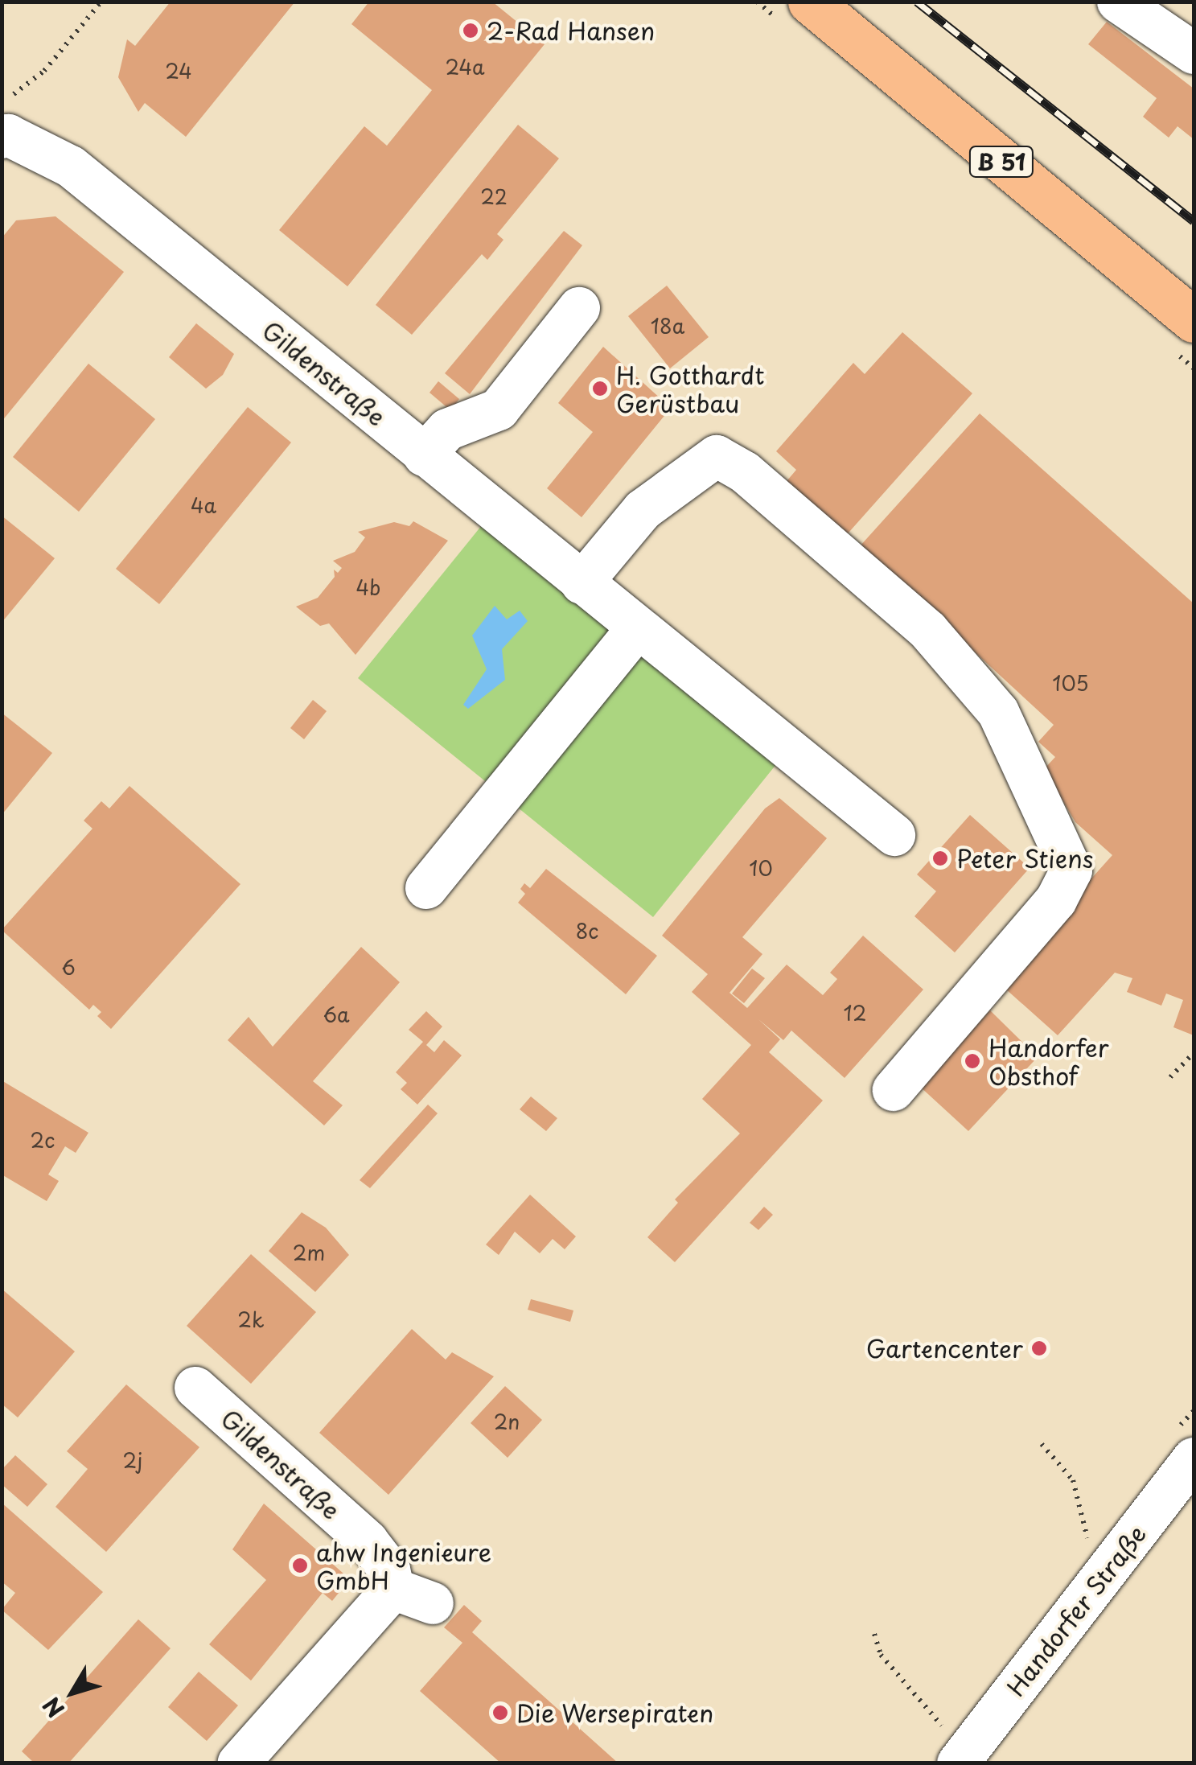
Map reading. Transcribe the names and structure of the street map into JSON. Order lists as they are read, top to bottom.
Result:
{
  "streets": {
    "main road": ["B 51"],
    "street": ["Gildenstraße", "Handorfer Straße"]
  },
  "places": [
    "2-Rad Hansen",
    "H. Gotthardt Gerüstbau",
    "Peter Stiens",
    "Handorfer Obsthof",
    "Gartencenter",
    "ahw Ingenieure GmbH",
    "Die Wersepiraten"
  ],
  "house_numbers": [
    "24a",
    "24",
    "22",
    "18a",
    "4a",
    "4b",
    "105",
    "10",
    "8c",
    "6",
    "12",
    "6a",
    "2c",
    "2m",
    "2k",
    "2n",
    "2j"
  ],
  "north": "bottom left"
}
